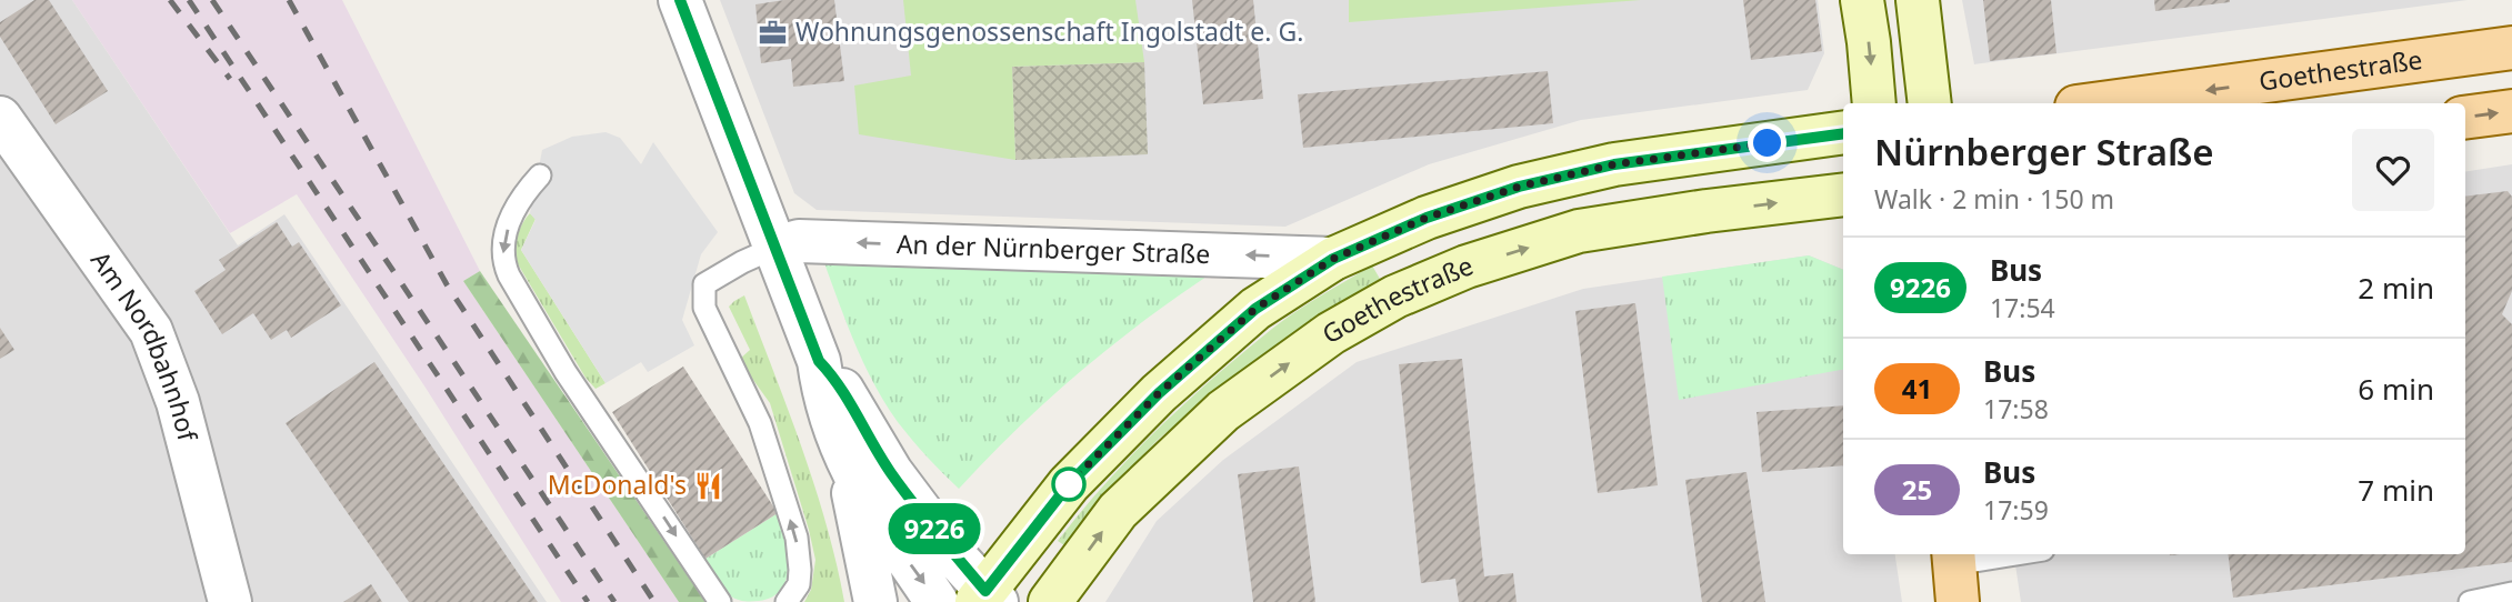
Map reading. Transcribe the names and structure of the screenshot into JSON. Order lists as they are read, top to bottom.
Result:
{
  "streets": {
    "main road": ["Goethestraße"],
    "street": ["An der Nürnberger Straße", "Am Nordbahnhof"]
  },
  "one_way": ["An der Nürnberger Straße"],
  "places": {
    "office": ["Wohnungsgenossenschaft Ingolstadt e. G."],
    "restaurant": ["McDonald's"]
  },
  "lines": ["bus line 9226"],
  "page": {
    "on_map": "9226",
    "heading": ["Nürnberger Straße", "Walk · 2 min · 150 m"],
    "list": [
      {
        "mark": "9226",
        "name": "Bus",
        "note": "17:54",
        "value": "2 min"
      },
      {
        "mark": "41",
        "name": "Bus",
        "note": "17:58",
        "value": "6 min"
      },
      {
        "mark": "25",
        "name": "Bus",
        "note": "17:59",
        "value": "7 min"
      }
    ]
  }
}
